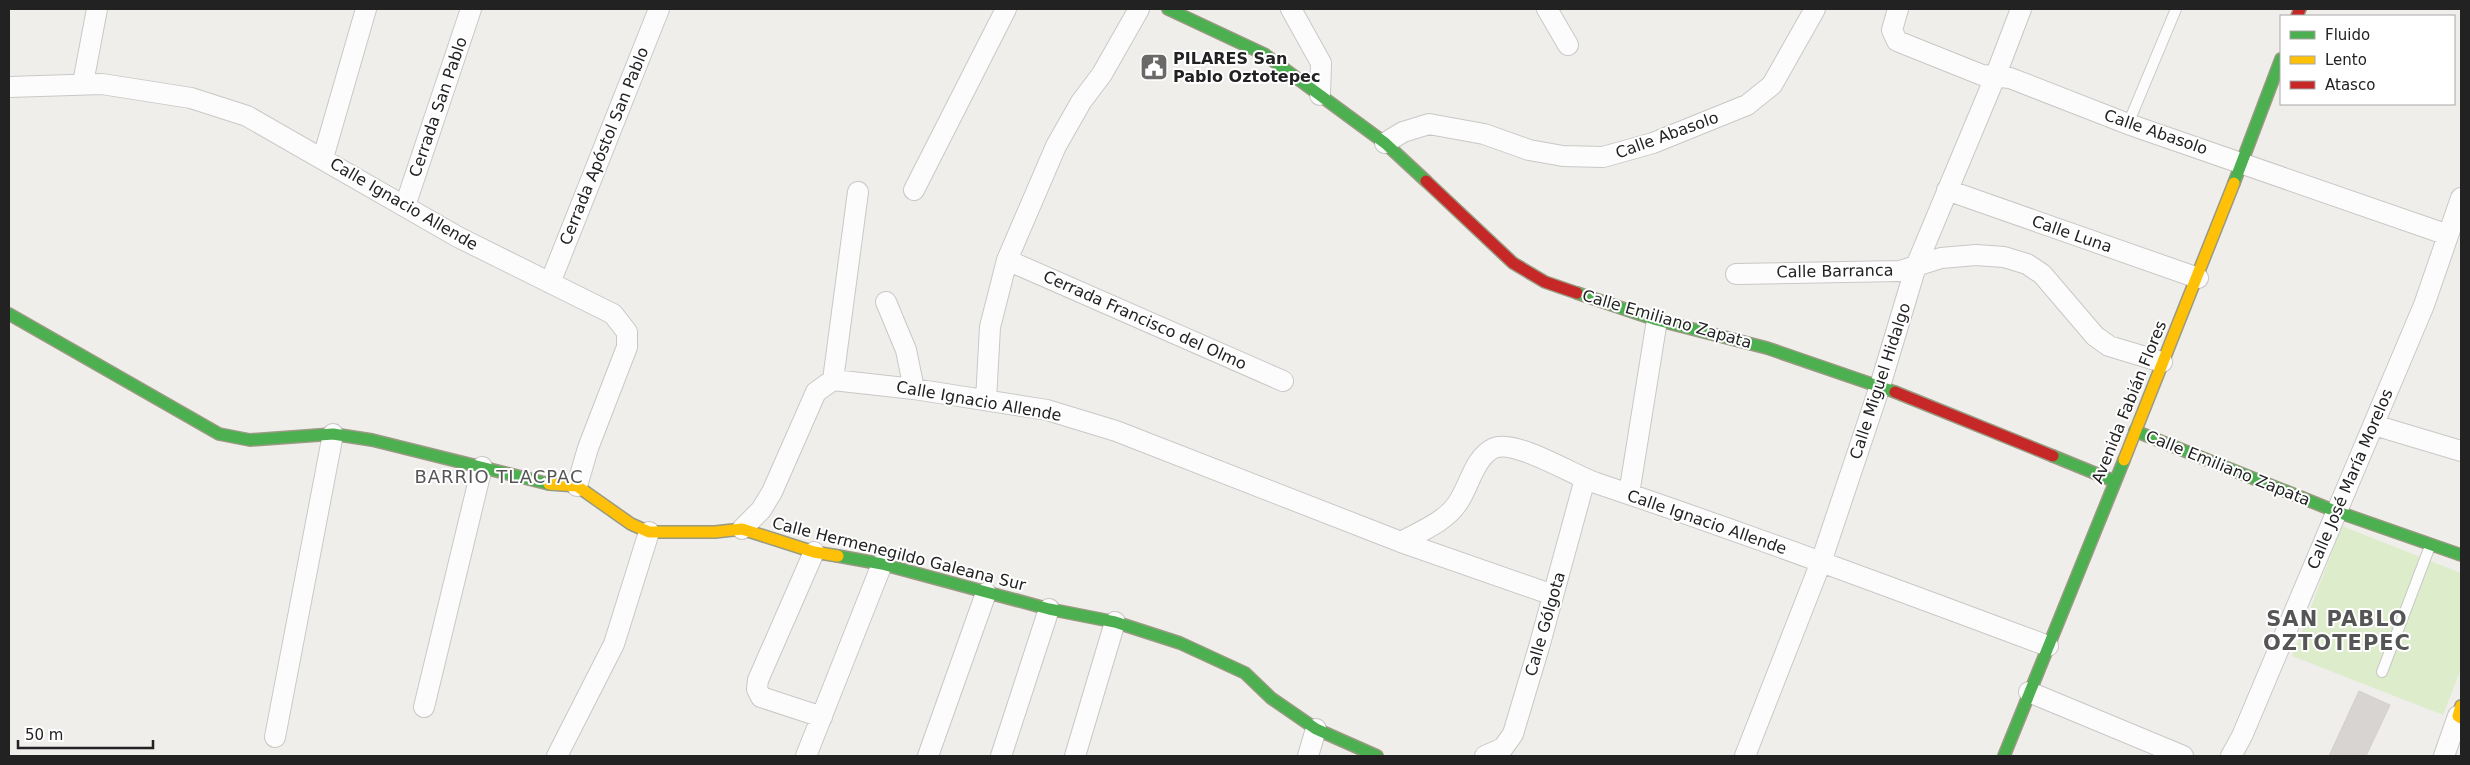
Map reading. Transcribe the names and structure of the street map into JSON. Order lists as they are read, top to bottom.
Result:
{
  "streets": {
    "street": [
      "Cerrada San Pablo",
      "Calle Abasolo",
      "Cerrada Apóstol San Pablo",
      "Calle Ignacio Allende",
      "Calle Luna",
      "Calle Barranca",
      "Calle Emiliano Zapata",
      "Cerrada Francisco del Olmo",
      "Calle Miguel Hidalgo",
      "Avenida Fabián Flores",
      "Calle José María Morelos",
      "Calle Hermenegildo Galeana Sur",
      "Calle Gólgota"
    ]
  },
  "crossings": [
    ["Cerrada San Pablo", "Calle Ignacio Allende"],
    ["Calle Abasolo", "Calle Emiliano Zapata"],
    ["Calle Abasolo", "Calle Miguel Hidalgo"],
    ["Calle Abasolo", "Avenida Fabián Flores"],
    ["Calle Abasolo", "Calle José María Morelos"],
    ["Cerrada Apóstol San Pablo", "Calle Ignacio Allende"],
    ["Calle Ignacio Allende", "Calle Miguel Hidalgo"],
    ["Calle Ignacio Allende", "Avenida Fabián Flores"],
    ["Calle Ignacio Allende", "Calle Hermenegildo Galeana Sur"],
    ["Calle Ignacio Allende", "Calle Gólgota"],
    ["Calle Luna", "Calle Miguel Hidalgo"],
    ["Calle Luna", "Avenida Fabián Flores"],
    ["Calle Barranca", "Calle Miguel Hidalgo"],
    ["Calle Barranca", "Avenida Fabián Flores"],
    ["Calle Emiliano Zapata", "Calle Miguel Hidalgo"],
    ["Calle Emiliano Zapata", "Avenida Fabián Flores"],
    ["Calle Emiliano Zapata", "Calle José María Morelos"]
  ],
  "districts": ["BARRIO TLACPAC", "SAN PABLO OZTOTEPEC"],
  "places": {
    "public building": ["PILARES San Pablo Oztotepec"]
  },
  "legend": ["Fluido", "Lento", "Atasco"],
  "scale_bar": "50 m"
}
